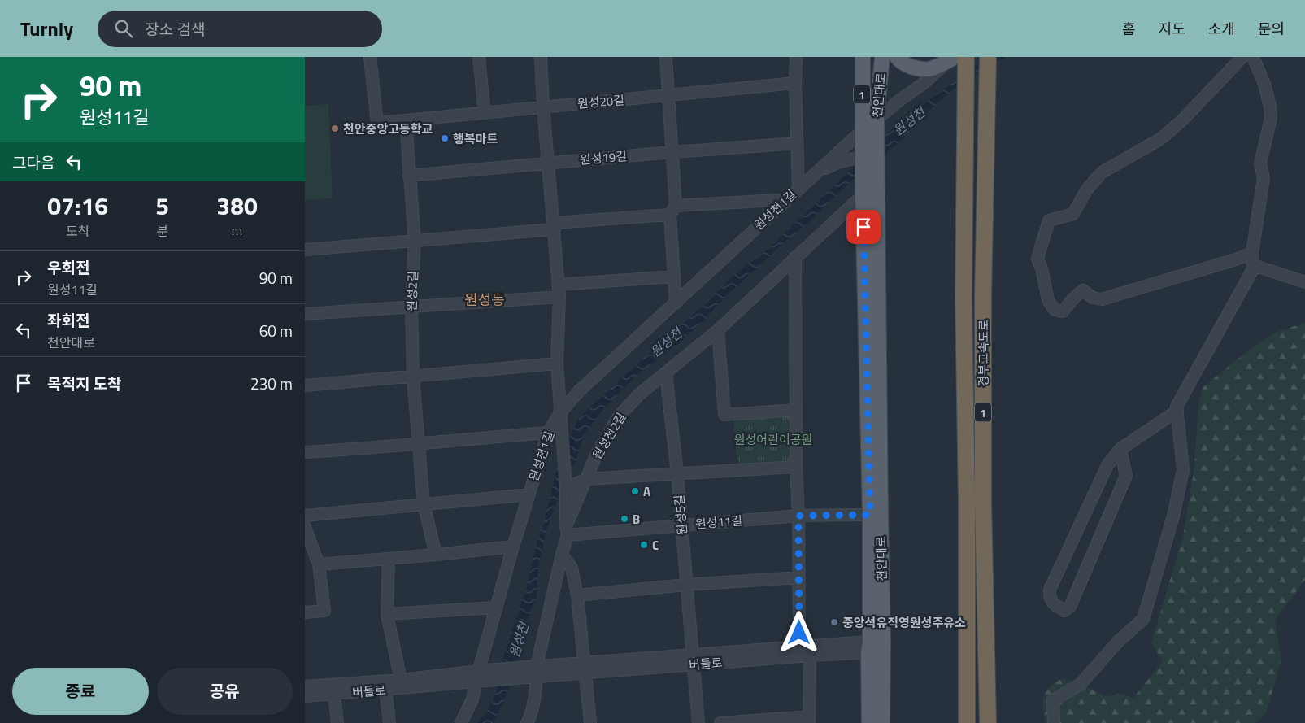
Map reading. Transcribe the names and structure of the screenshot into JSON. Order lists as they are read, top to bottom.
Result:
{
  "streets": {
    "highway": ["1", "경부고속도로"],
    "main road": ["천안대로"],
    "street": [
      "원성20길",
      "원성19길",
      "원성천1길",
      "원성2길",
      "원성천2길",
      "원성5길",
      "원성11길",
      "버들로"
    ]
  },
  "crossings": [
    ["1", "천안대로"],
    ["1", "원성천1길"],
    ["1", "원성천2길"],
    ["천안대로", "원성천1길"],
    ["천안대로", "원성천2길"],
    ["천안대로", "원성11길"],
    ["천안대로", "버들로"],
    ["원성20길", "원성2길"],
    ["원성19길", "원성2길"],
    ["원성천1길", "경부고속도로"],
    ["원성천1길", "버들로"],
    ["원성천2길", "원성5길"],
    ["원성천2길", "원성11길"],
    ["원성천2길", "버들로"],
    ["원성5길", "원성11길"],
    ["원성5길", "버들로"]
  ],
  "districts": ["원성동"],
  "water": ["원성천"],
  "parks": ["원성어린이공원"],
  "places": [
    "천안중앙고등학교",
    "행복마트",
    "A",
    "B",
    "C",
    "중앙석유직영원성주유소"
  ],
  "page": {
    "header": "Turnly",
    "search": "장소 검색",
    "nav": [
      "홈",
      "지도",
      "소개",
      "문의"
    ],
    "turn": ["90 m", "원성11길"],
    "then": "그다음",
    "eta": [
      "07:16",
      "도착",
      "5",
      "분",
      "380",
      "m"
    ],
    "list": [
      {
        "name": "우회전",
        "note": "원성11길",
        "value": "90 m"
      },
      {
        "name": "좌회전",
        "note": "천안대로",
        "value": "60 m"
      },
      {
        "name": "목적지 도착",
        "value": "230 m"
      }
    ],
    "buttons": ["종료", "공유"]
  }
}
